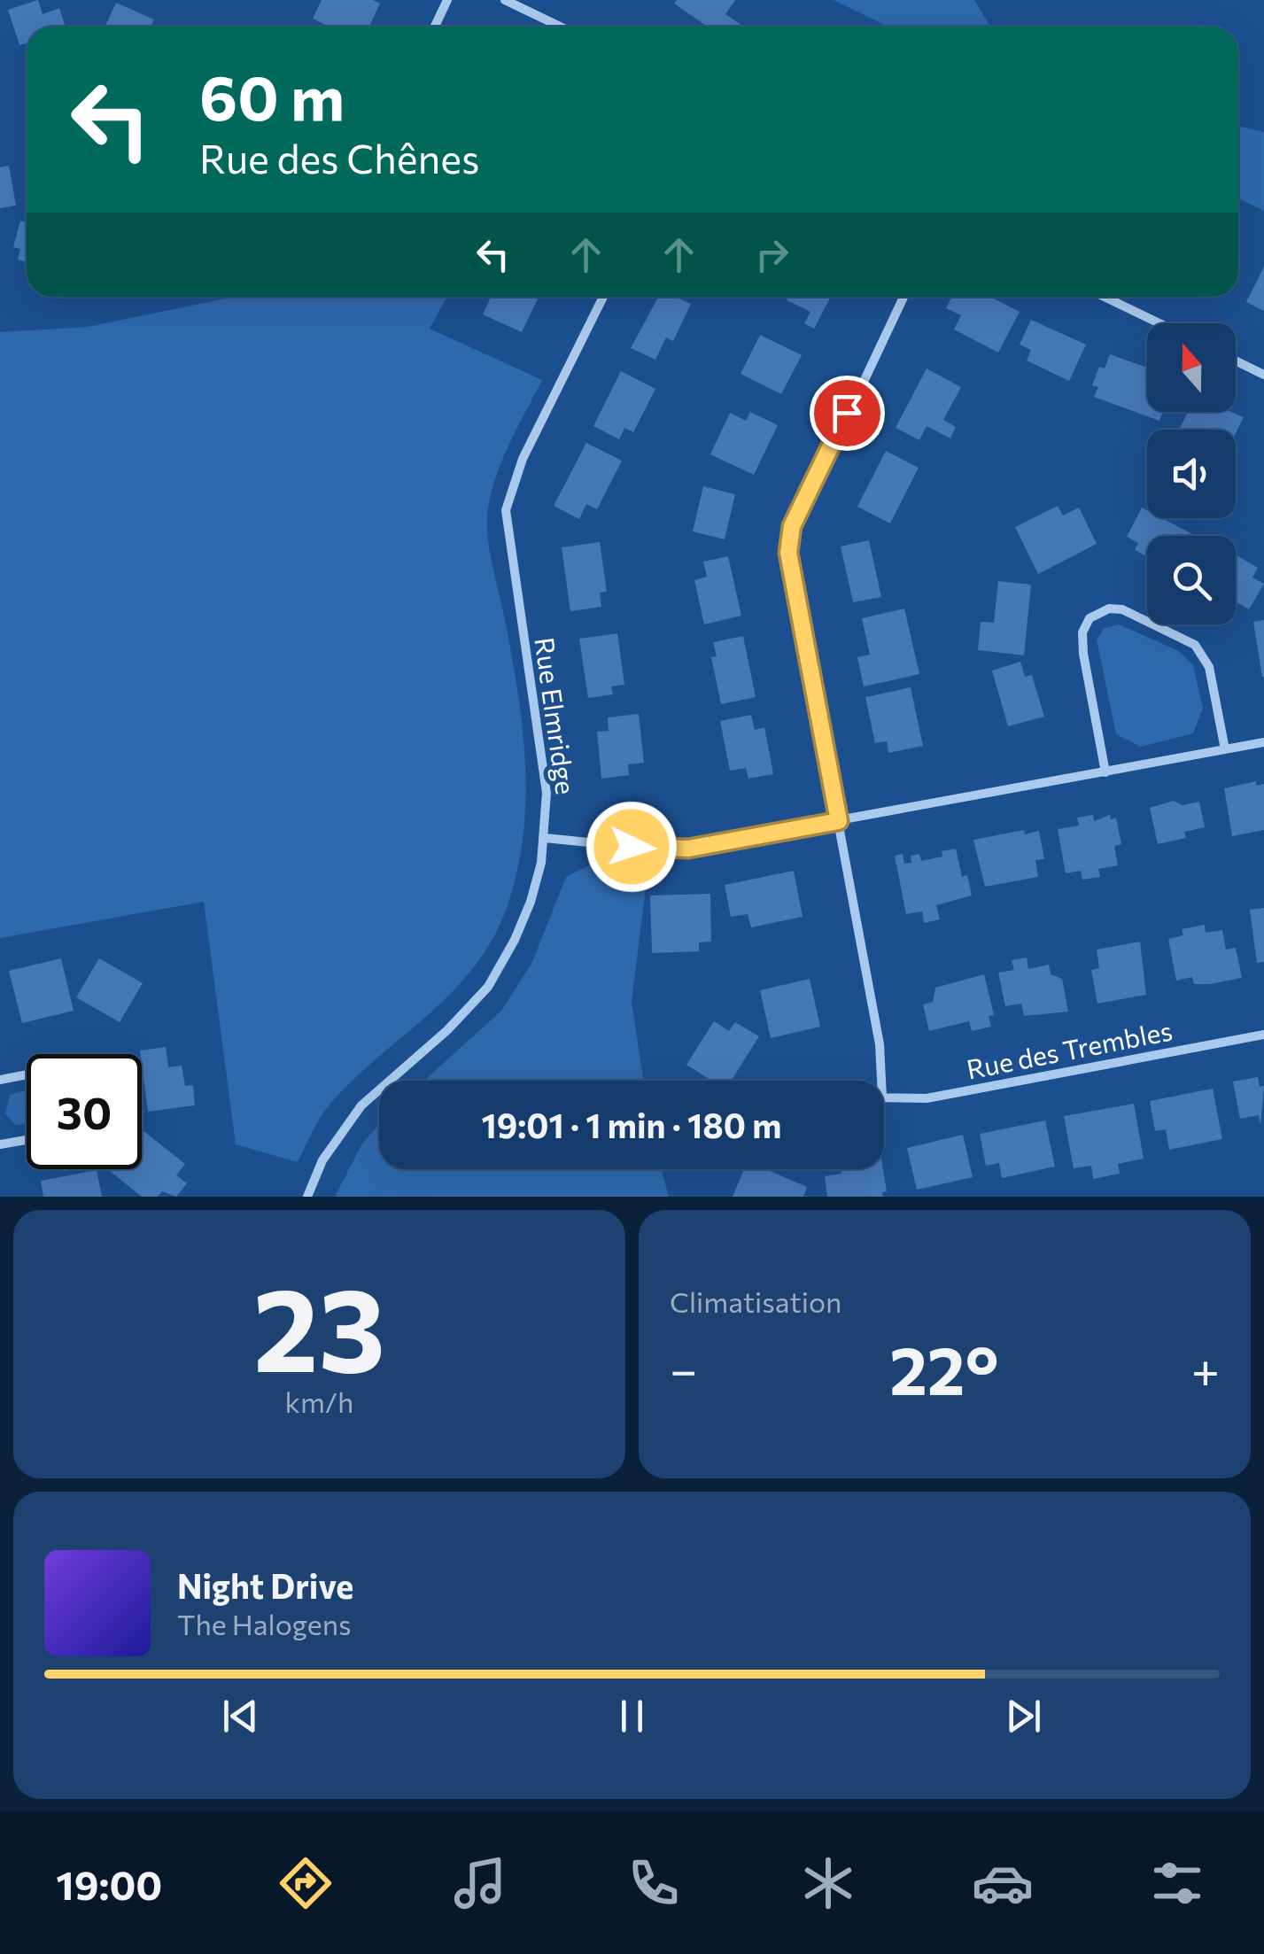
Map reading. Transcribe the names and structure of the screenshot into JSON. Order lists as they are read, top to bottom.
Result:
{
  "streets": {
    "street": ["Rue Elmridge", "Rue des Trembles"]
  },
  "north": "top",
  "page": {
    "turn": ["60 m", "Rue des Chênes"],
    "limit": "30",
    "trip": "19:01 · 1 min · 180 m",
    "tile": [
      ["23", "km/h"],
      "Climatisation"
    ],
    "heat": ["−", "22°", "+"],
    "song": ["Night Drive", "The Halogens"],
    "tabs": "19:00"
  }
}
